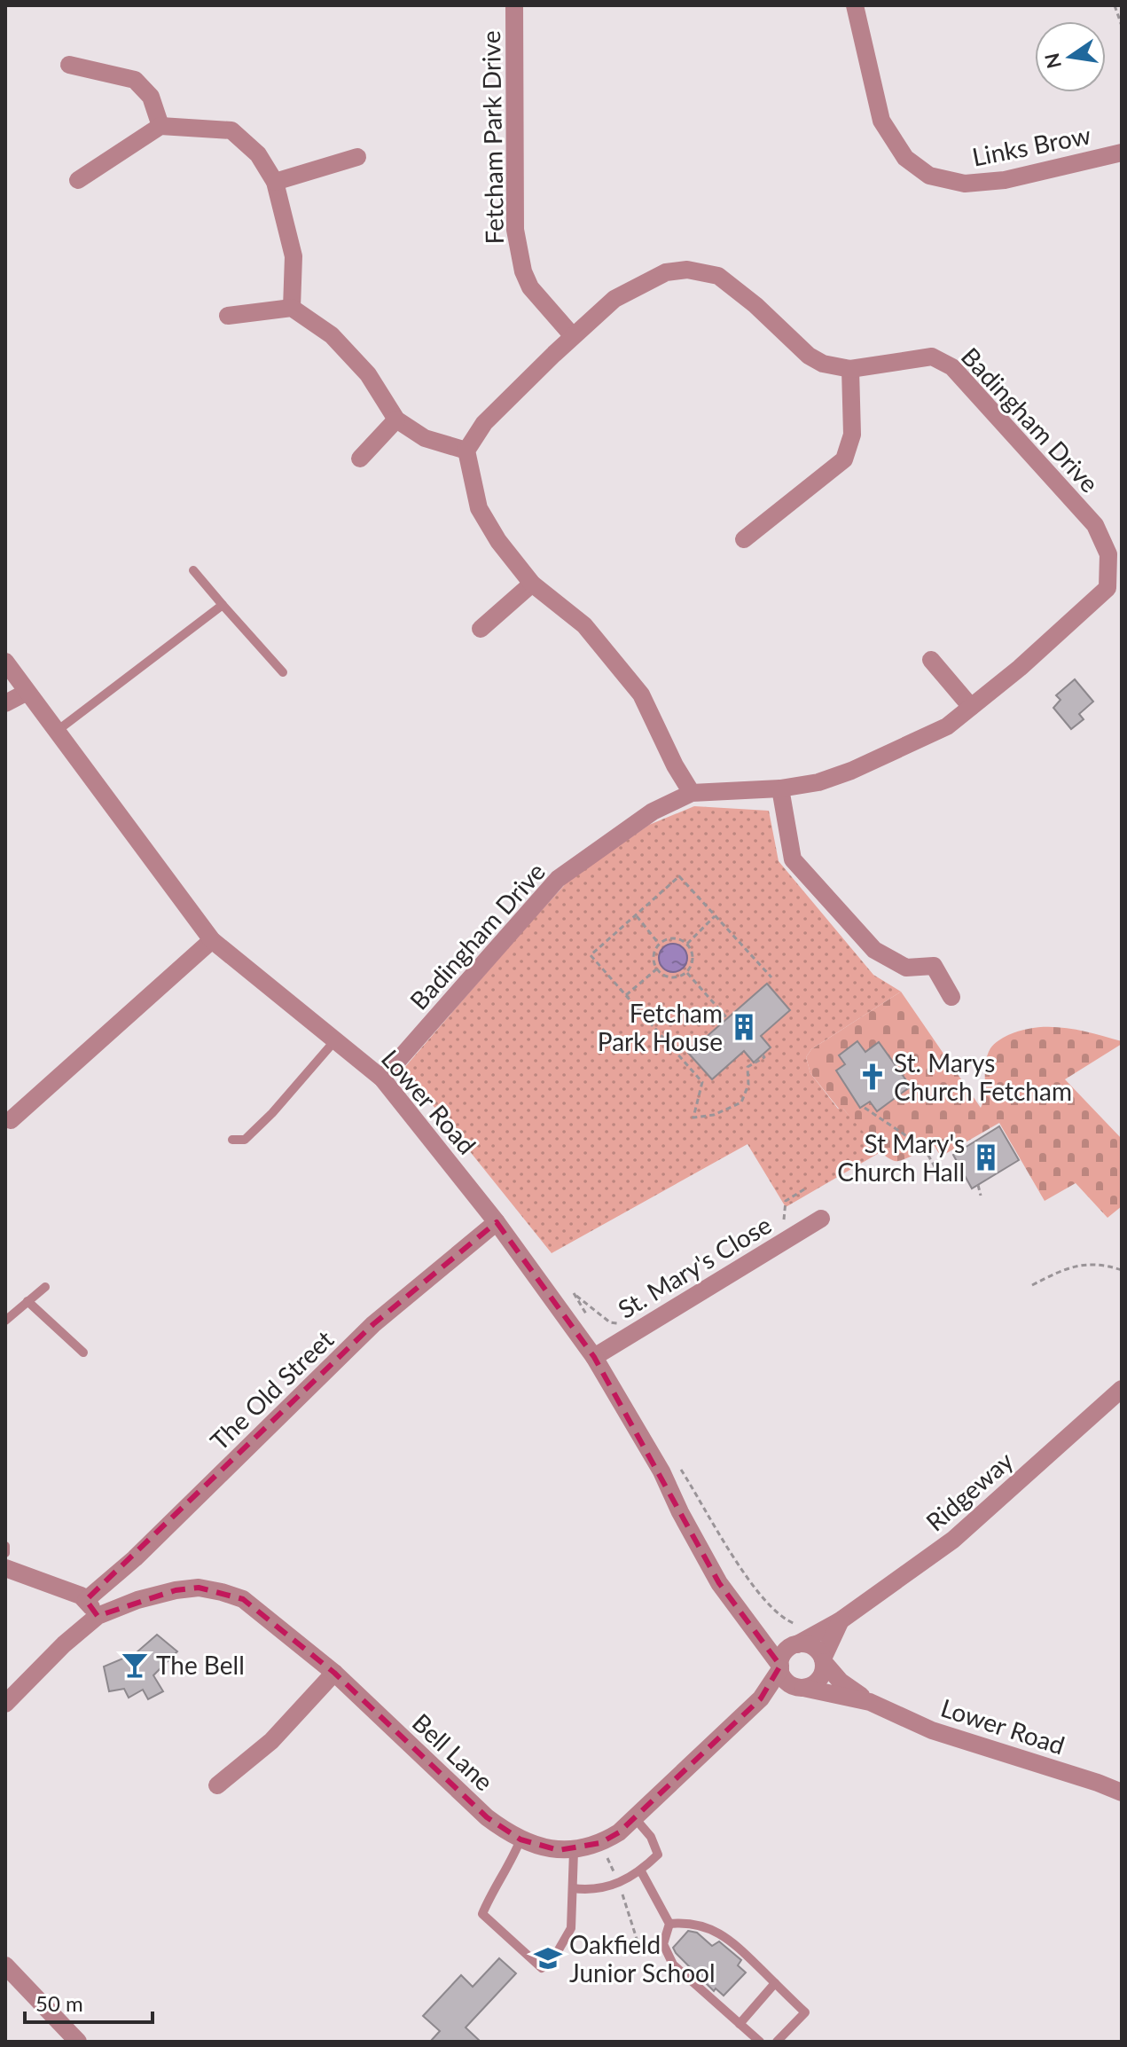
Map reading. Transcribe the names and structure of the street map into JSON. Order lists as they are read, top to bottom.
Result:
{
  "streets": {
    "street": [
      "Fetcham Park Drive",
      "Links Brow",
      "Badingham Drive",
      "Lower Road",
      "St. Mary's Close",
      "The Old Street",
      "Ridgeway",
      "Bell Lane"
    ]
  },
  "crossings": [
    ["Fetcham Park Drive", "Badingham Drive"],
    ["Badingham Drive", "Lower Road"],
    ["Lower Road", "St. Mary's Close"],
    ["Lower Road", "The Old Street"],
    ["Lower Road", "Ridgeway"]
  ],
  "places": {
    "building": ["Fetcham Park House", "St Mary's Church Hall"],
    "church": ["St. Marys Church Fetcham"],
    "bar": ["The Bell"],
    "school or university": ["Oakfield Junior School"]
  },
  "scale_bar": "50 m",
  "north": "left"
}
